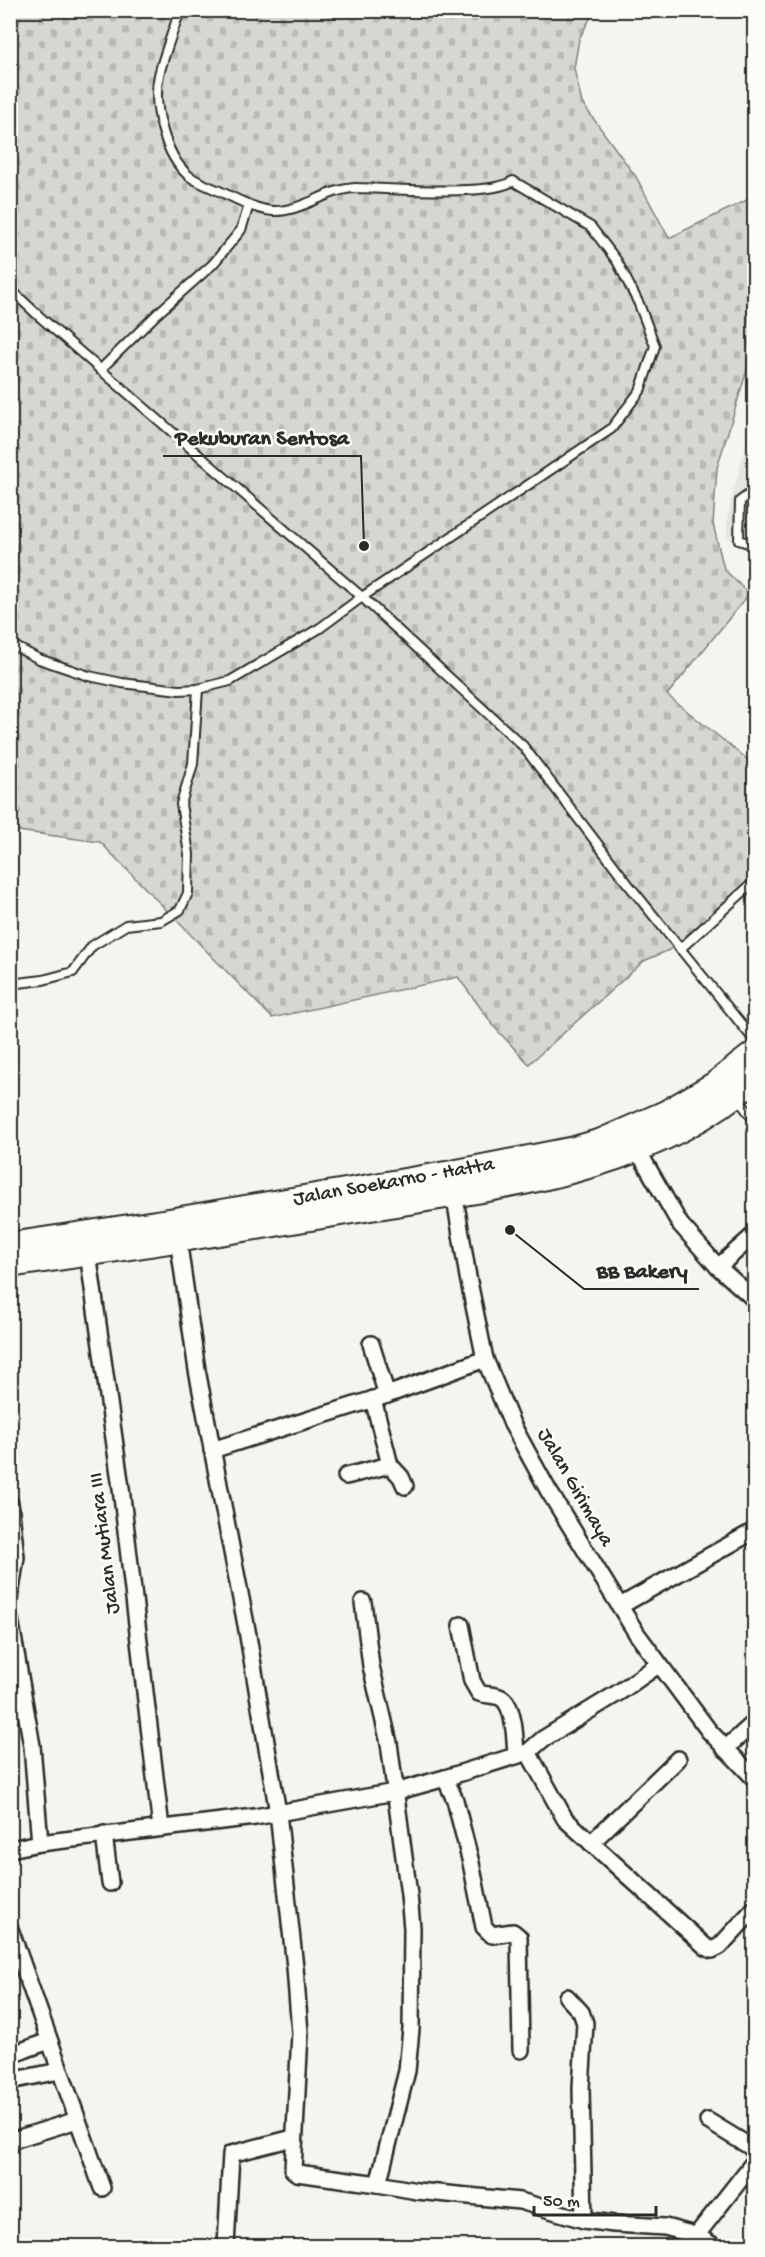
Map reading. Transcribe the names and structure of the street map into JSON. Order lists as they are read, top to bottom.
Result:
{
  "streets": {
    "highway": ["Jalan Soekarno - Hatta"],
    "street": ["Jalan Girimaya", "Jalan Mutiara III"]
  },
  "crossings": [
    ["Jalan Soekarno - Hatta", "Jalan Girimaya"],
    ["Jalan Soekarno - Hatta", "Jalan Mutiara III"]
  ],
  "places": ["Pekuburan Sentosa", "BB Bakery"],
  "scale_bar": "50 m"
}
